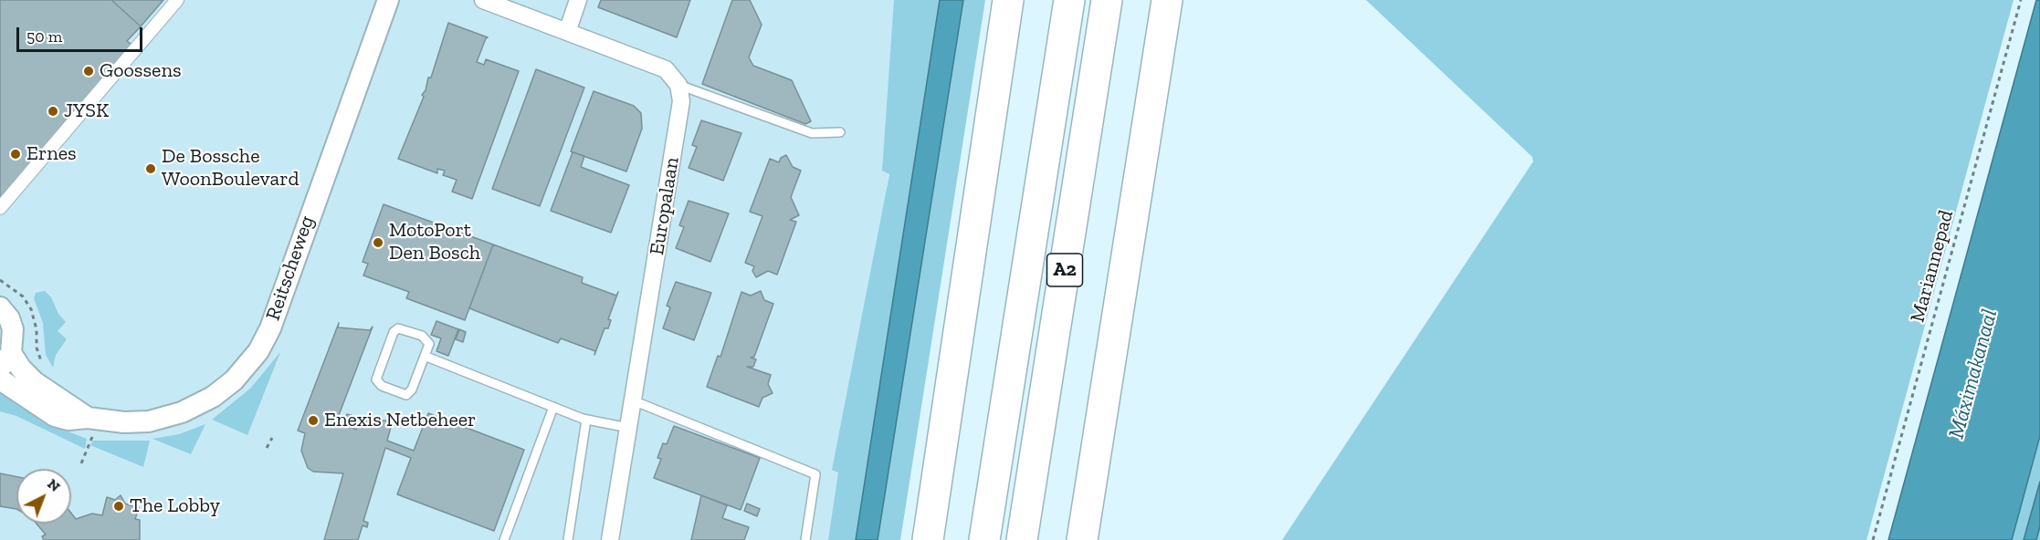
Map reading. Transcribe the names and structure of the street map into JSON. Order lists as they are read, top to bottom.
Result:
{
  "streets": {
    "highway": ["A2"],
    "street": ["Europalaan", "Reitscheweg"],
    "path": ["Mariannepad"]
  },
  "water": ["Máximakanaal"],
  "places": [
    "Goossens",
    "JYSK",
    "Ernes",
    "De Bossche WoonBoulevard",
    "MotoPort Den Bosch",
    "Enexis Netbeheer",
    "The Lobby"
  ],
  "scale_bar": "50 m",
  "north": "top right"
}
